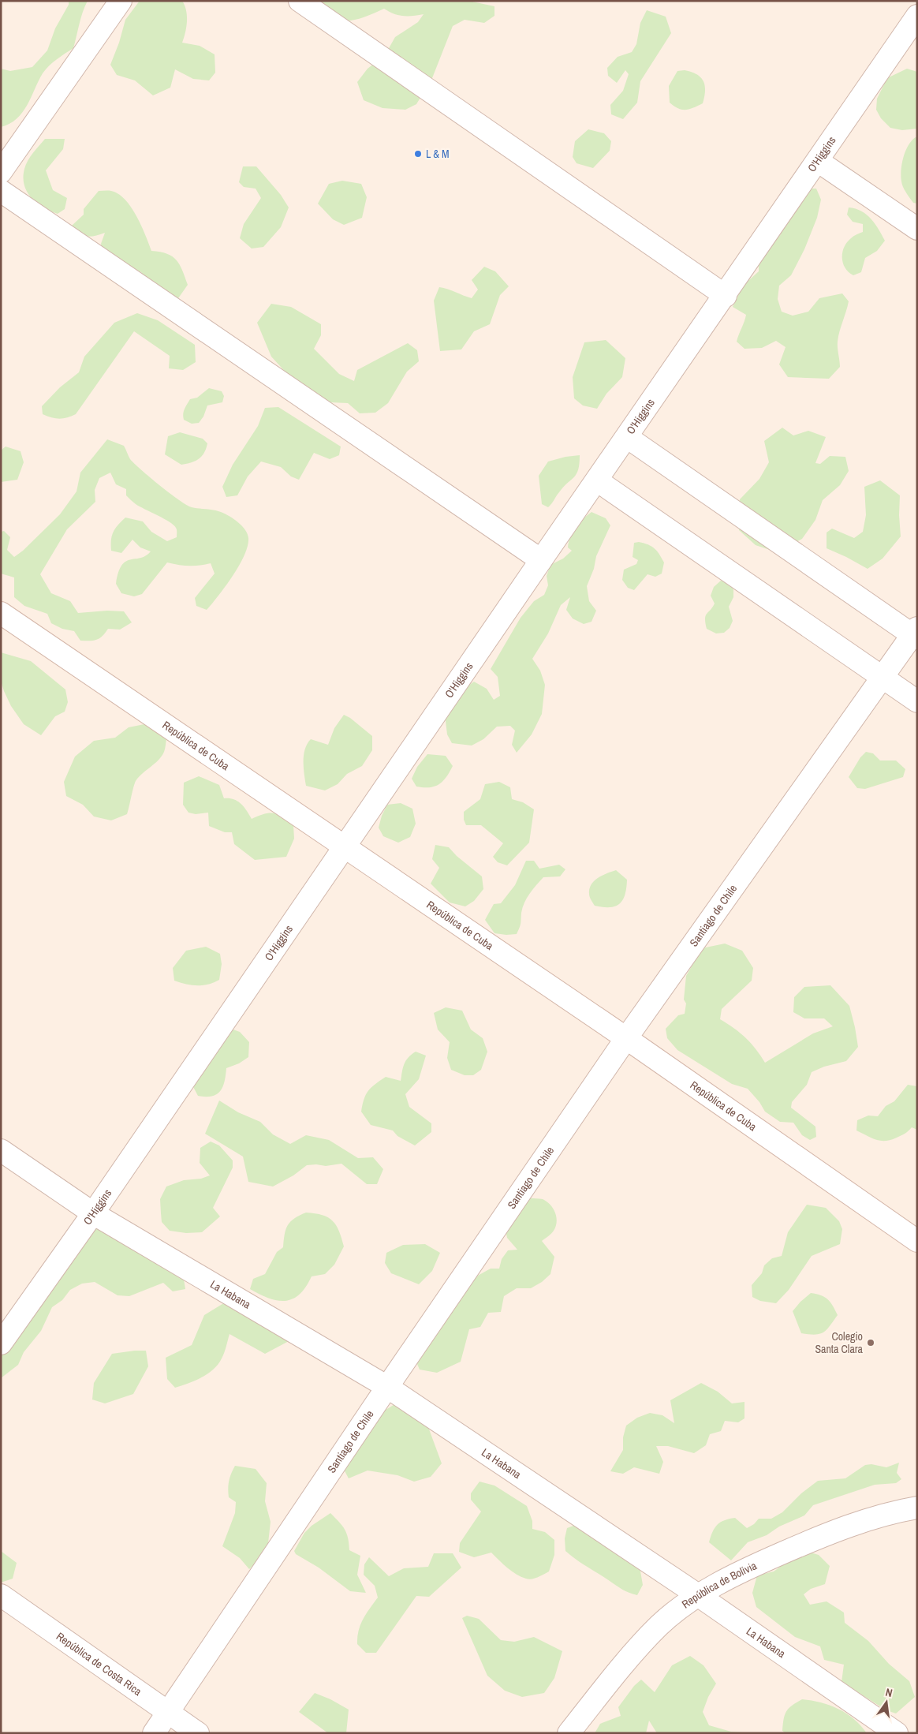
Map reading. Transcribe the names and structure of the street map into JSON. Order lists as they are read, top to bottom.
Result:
{
  "streets": {
    "street": [
      "O'Higgins",
      "República de Cuba",
      "Santiago de Chile",
      "La Habana",
      "República de Bolivia",
      "República de Costa Rica"
    ]
  },
  "crossings": [
    ["O'Higgins", "República de Cuba"],
    ["O'Higgins", "La Habana"],
    ["República de Cuba", "Santiago de Chile"],
    ["Santiago de Chile", "La Habana"],
    ["Santiago de Chile", "República de Costa Rica"],
    ["La Habana", "República de Bolivia"]
  ],
  "places": ["L & M", "Colegio Santa Clara"],
  "north": "top"
}
